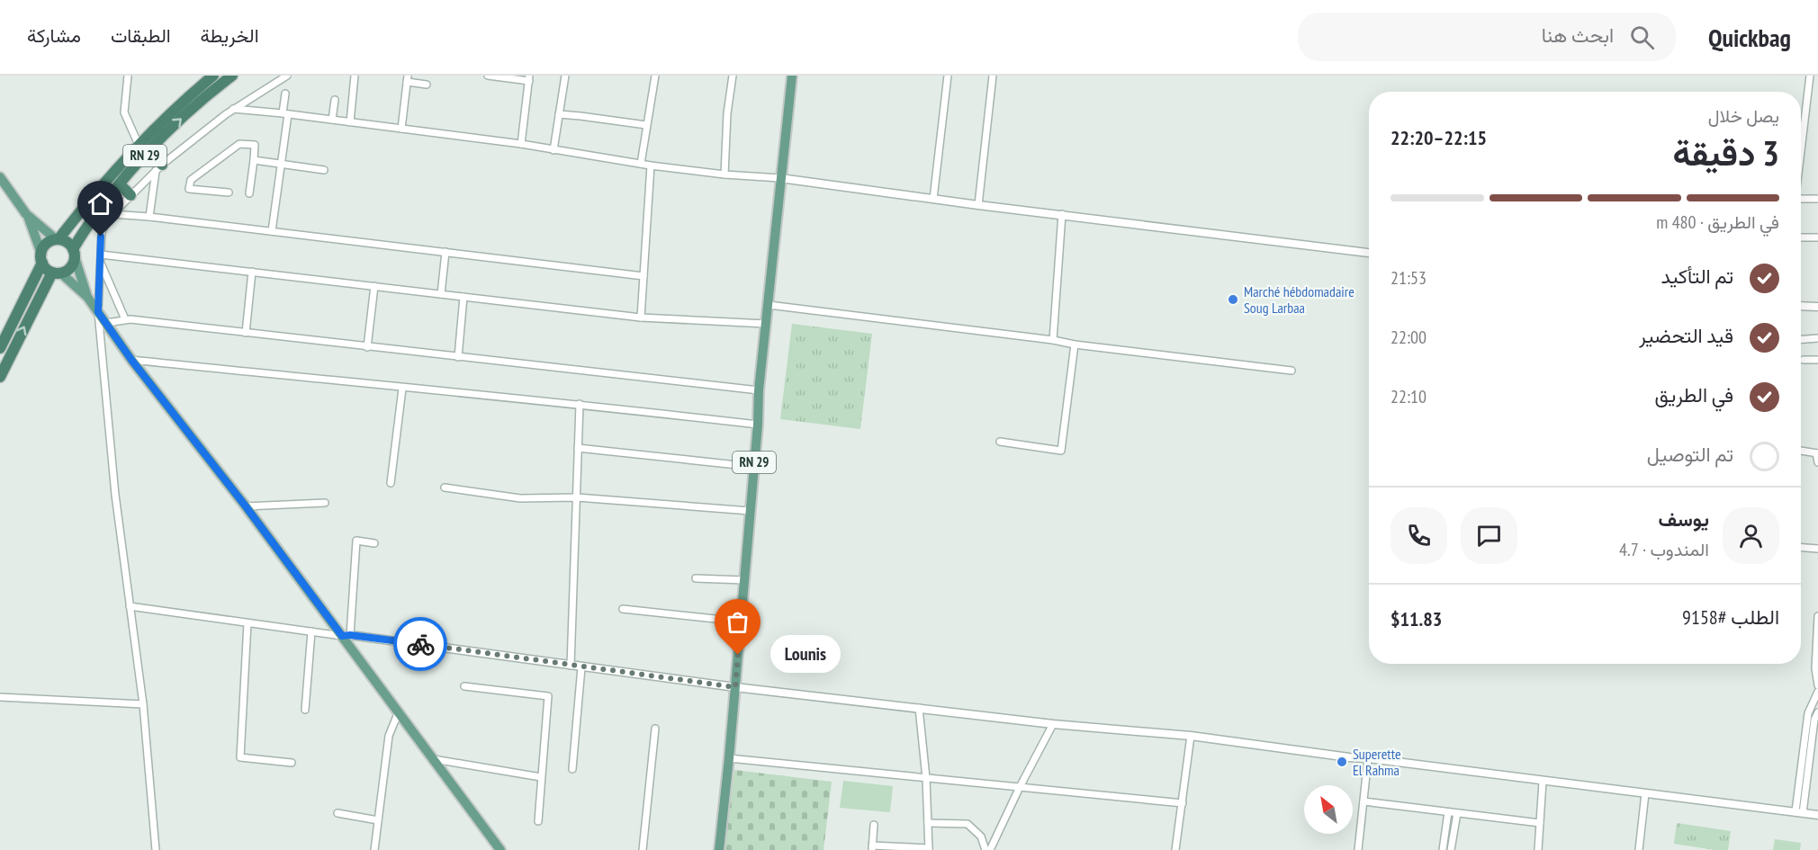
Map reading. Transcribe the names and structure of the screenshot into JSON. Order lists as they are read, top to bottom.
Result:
{
  "streets": {
    "highway": ["RN 29"]
  },
  "places": ["Marché hébdomadaire Soug Larbaa", "Lounis", "Superette El Rahma"],
  "north": "top left",
  "page": {
    "header": "Quickbag",
    "search": "ابحث هنا",
    "nav": ["الخريطة", "الطبقات", "مشاركة"],
    "heading": ["3 دقيقة", "يصل خلال", "22:15–22:20"],
    "panel": [
      "يوسف",
      "المندوب · 4.7",
      "الطلب #9158",
      "$11.83"
    ],
    "bar": "في الطريق · 480 m",
    "list": [
      ["تم التأكيد", "21:53"],
      ["قيد التحضير", "22:00"],
      ["في الطريق", "22:10"],
      "تم التوصيل"
    ],
    "bubble": "Lounis"
  }
}
